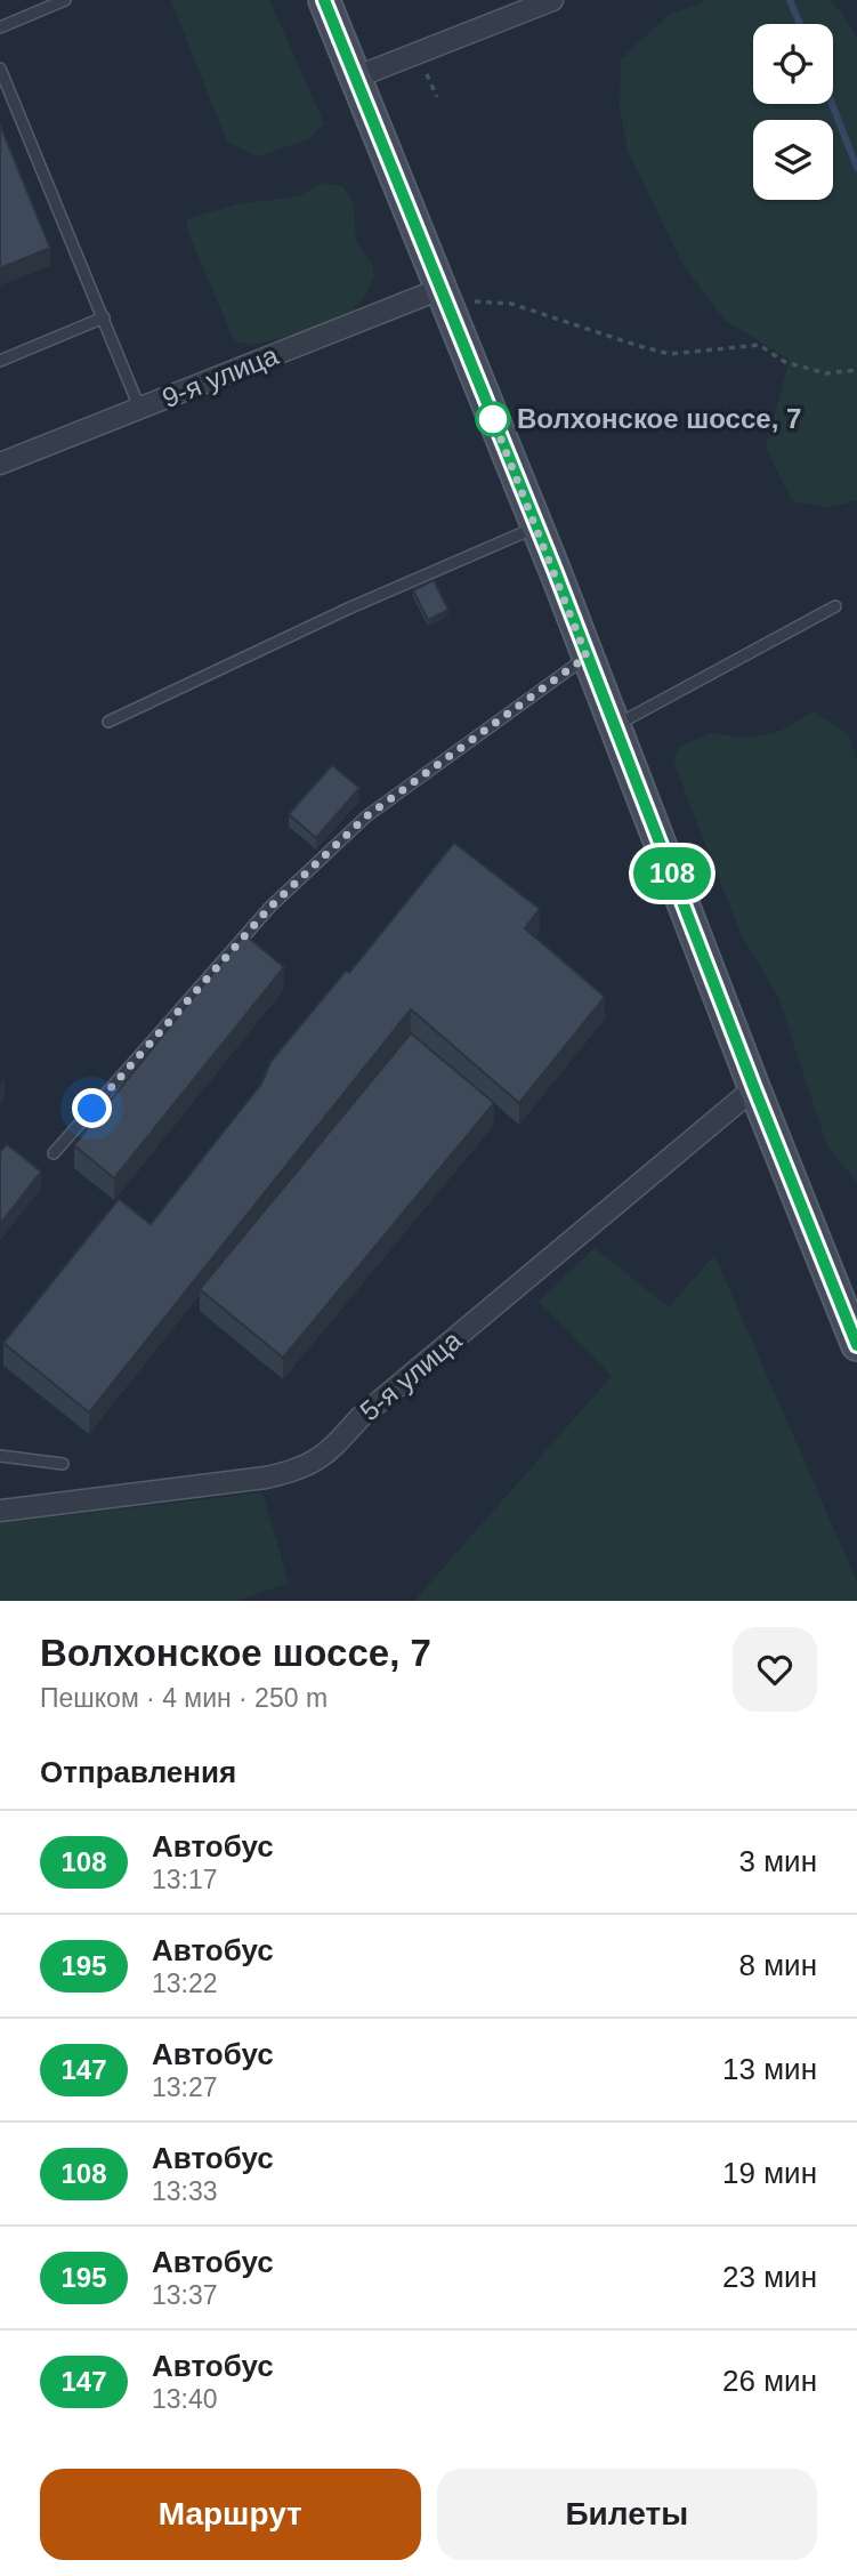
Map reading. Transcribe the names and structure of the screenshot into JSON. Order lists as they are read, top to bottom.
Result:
{
  "streets": {
    "street": ["9-я улица", "5-я улица"]
  },
  "places": ["Волхонское шоссе, 7"],
  "lines": ["bus line 108"],
  "page": {
    "on_map": "108",
    "heading": [
      ["Волхонское шоссе, 7", "Пешком · 4 мин · 250 m"],
      "Отправления"
    ],
    "list": [
      {
        "mark": "108",
        "name": "Автобус",
        "note": "13:17",
        "value": "3 мин"
      },
      {
        "mark": "195",
        "name": "Автобус",
        "note": "13:22",
        "value": "8 мин"
      },
      {
        "mark": "147",
        "name": "Автобус",
        "note": "13:27",
        "value": "13 мин"
      },
      {
        "mark": "108",
        "name": "Автобус",
        "note": "13:33",
        "value": "19 мин"
      },
      {
        "mark": "195",
        "name": "Автобус",
        "note": "13:37",
        "value": "23 мин"
      },
      {
        "mark": "147",
        "name": "Автобус",
        "note": "13:40",
        "value": "26 мин"
      }
    ],
    "buttons": ["Маршрут", "Билеты"]
  }
}
